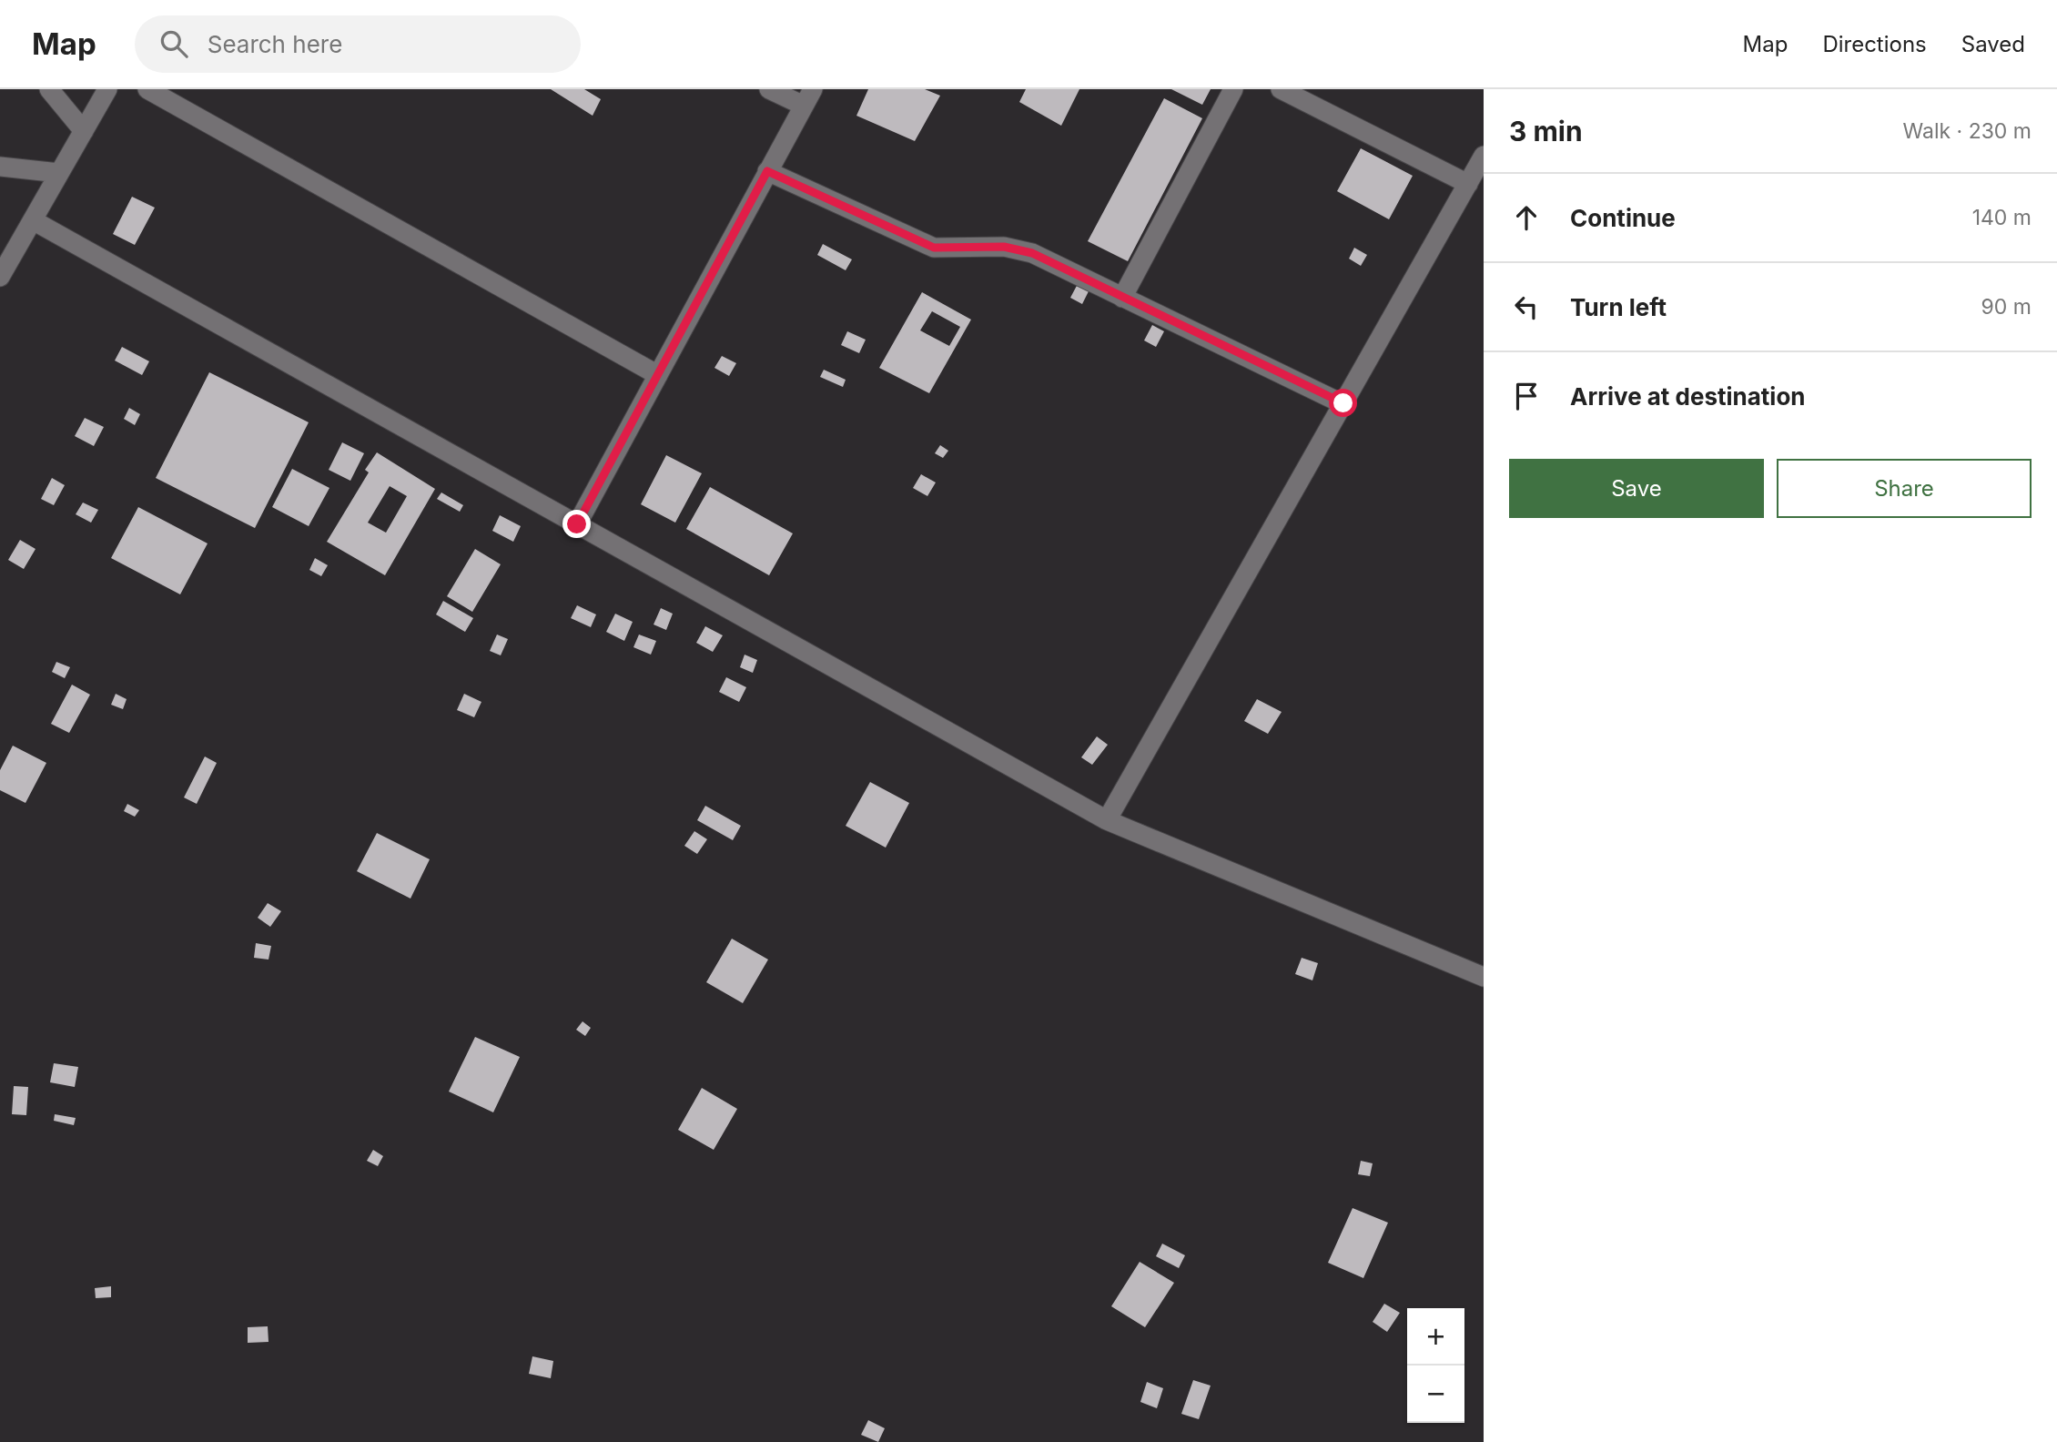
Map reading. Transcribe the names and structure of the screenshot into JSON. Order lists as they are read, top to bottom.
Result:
{
  "page": {
    "header": "Map",
    "search": "Search here",
    "nav": ["Map", "Directions", "Saved"],
    "heading": ["3 min", "Walk · 230 m"],
    "list": [
      ["Continue", "140 m"],
      ["Turn left", "90 m"],
      "Arrive at destination"
    ],
    "buttons": ["Save", "Share"],
    "map_buttons": ["+", "−"]
  }
}
